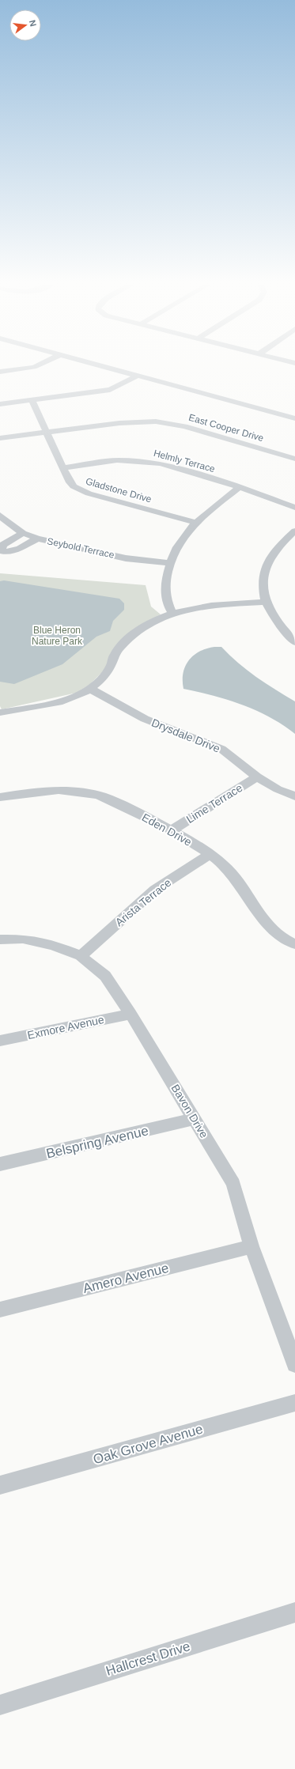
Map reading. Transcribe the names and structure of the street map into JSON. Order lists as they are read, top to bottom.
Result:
{
  "streets": {
    "street": [
      "East Cooper Drive",
      "Helmly Terrace",
      "Gladstone Drive",
      "Seybold Terrace",
      "Drysdale Drive",
      "Lime Terrace",
      "Eden Drive",
      "Arista Terrace",
      "Exmore Avenue",
      "Bavon Drive",
      "Belspring Avenue",
      "Amero Avenue",
      "Oak Grove Avenue",
      "Hallcrest Drive"
    ]
  },
  "crossings": [
    ["East Cooper Drive", "Gladstone Drive"],
    ["Helmly Terrace", "Gladstone Drive"],
    ["Drysdale Drive", "Lime Terrace"],
    ["Lime Terrace", "Eden Drive"],
    ["Eden Drive", "Arista Terrace"],
    ["Arista Terrace", "Bavon Drive"],
    ["Exmore Avenue", "Bavon Drive"],
    ["Bavon Drive", "Belspring Avenue"],
    ["Bavon Drive", "Amero Avenue"]
  ],
  "parks": ["Blue Heron Nature Park"],
  "north": "right"
}
